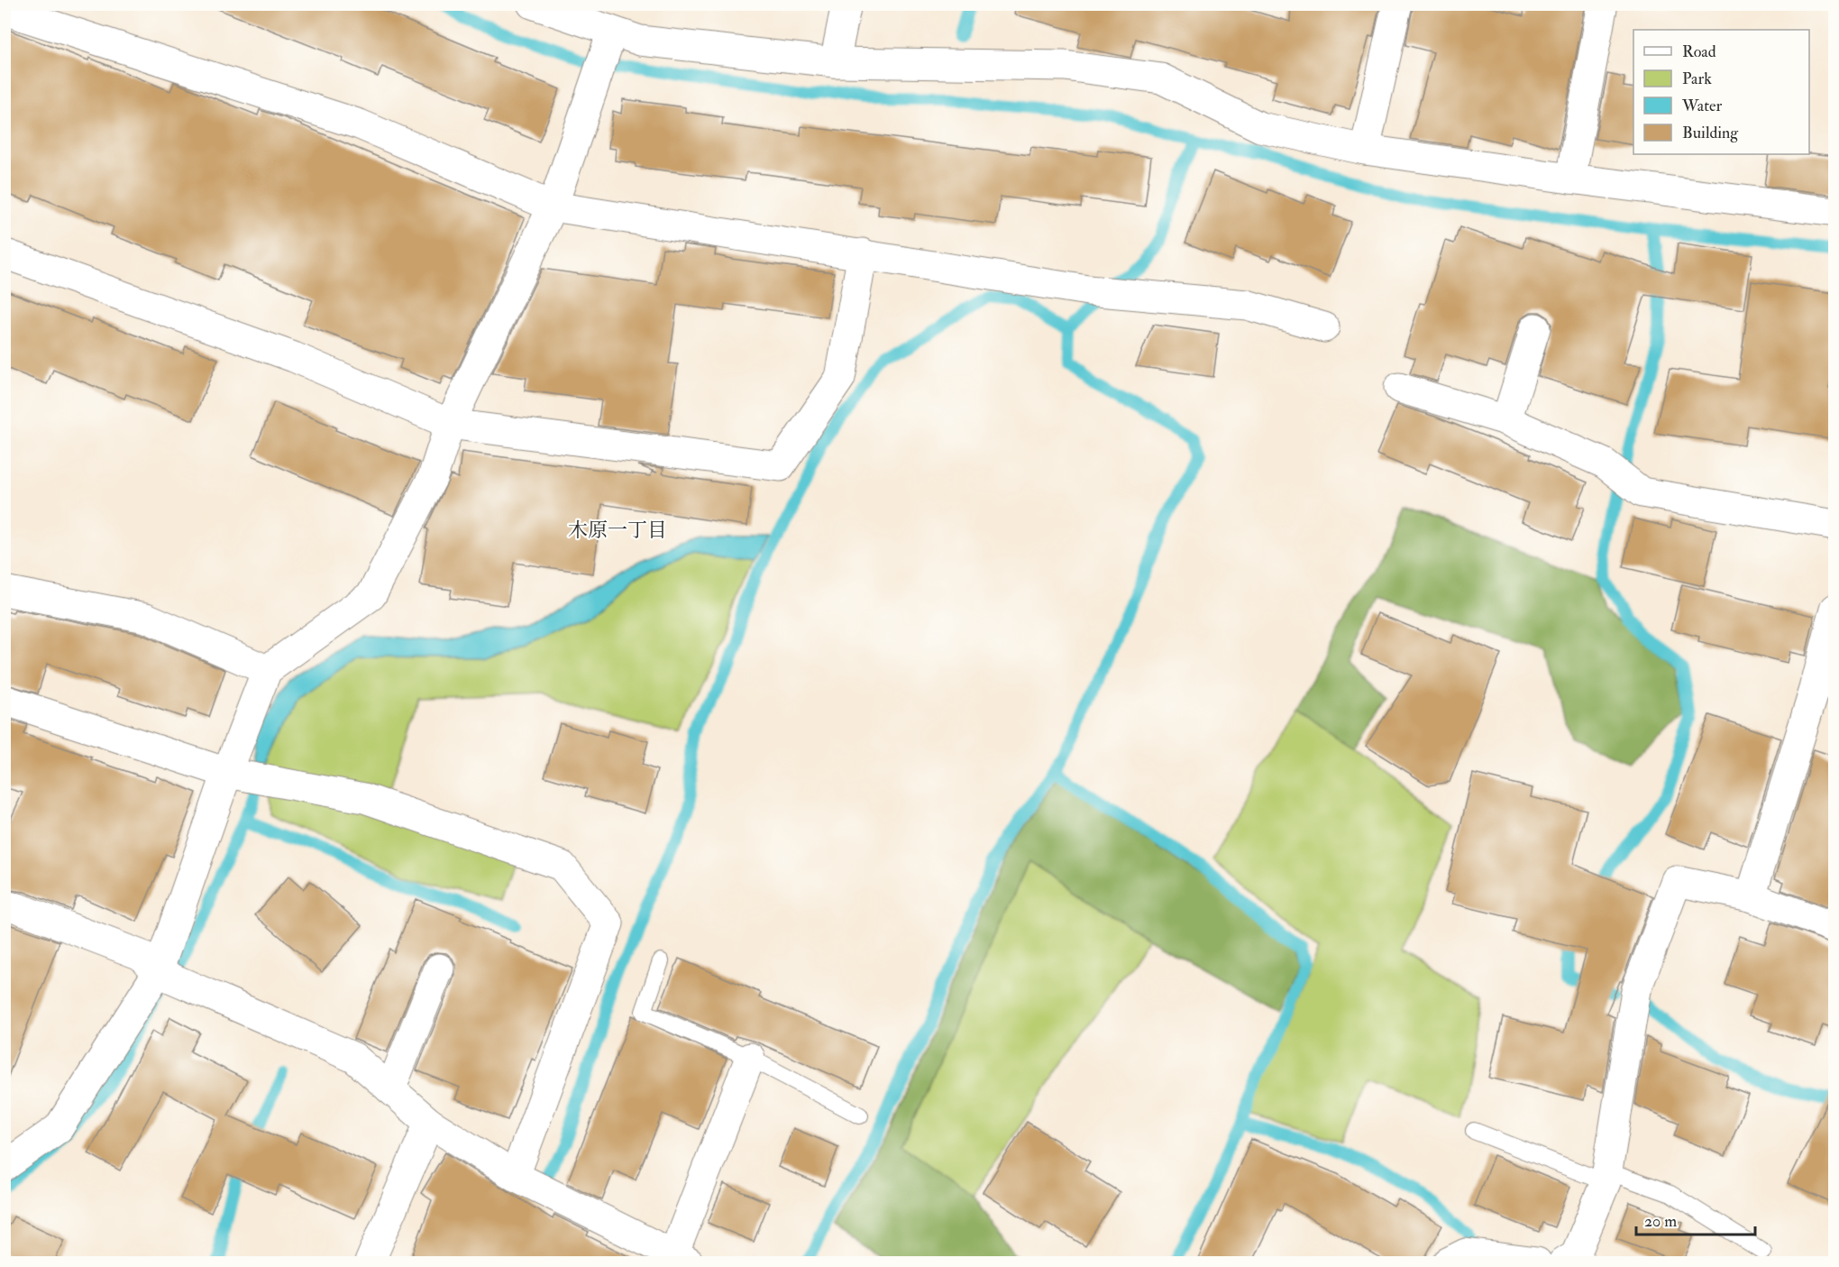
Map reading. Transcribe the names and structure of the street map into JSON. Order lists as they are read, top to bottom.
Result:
{
  "districts": ["木原一丁目"],
  "legend": [
    "Road",
    "Park",
    "Water",
    "Building"
  ],
  "scale_bar": "20 m"
}
